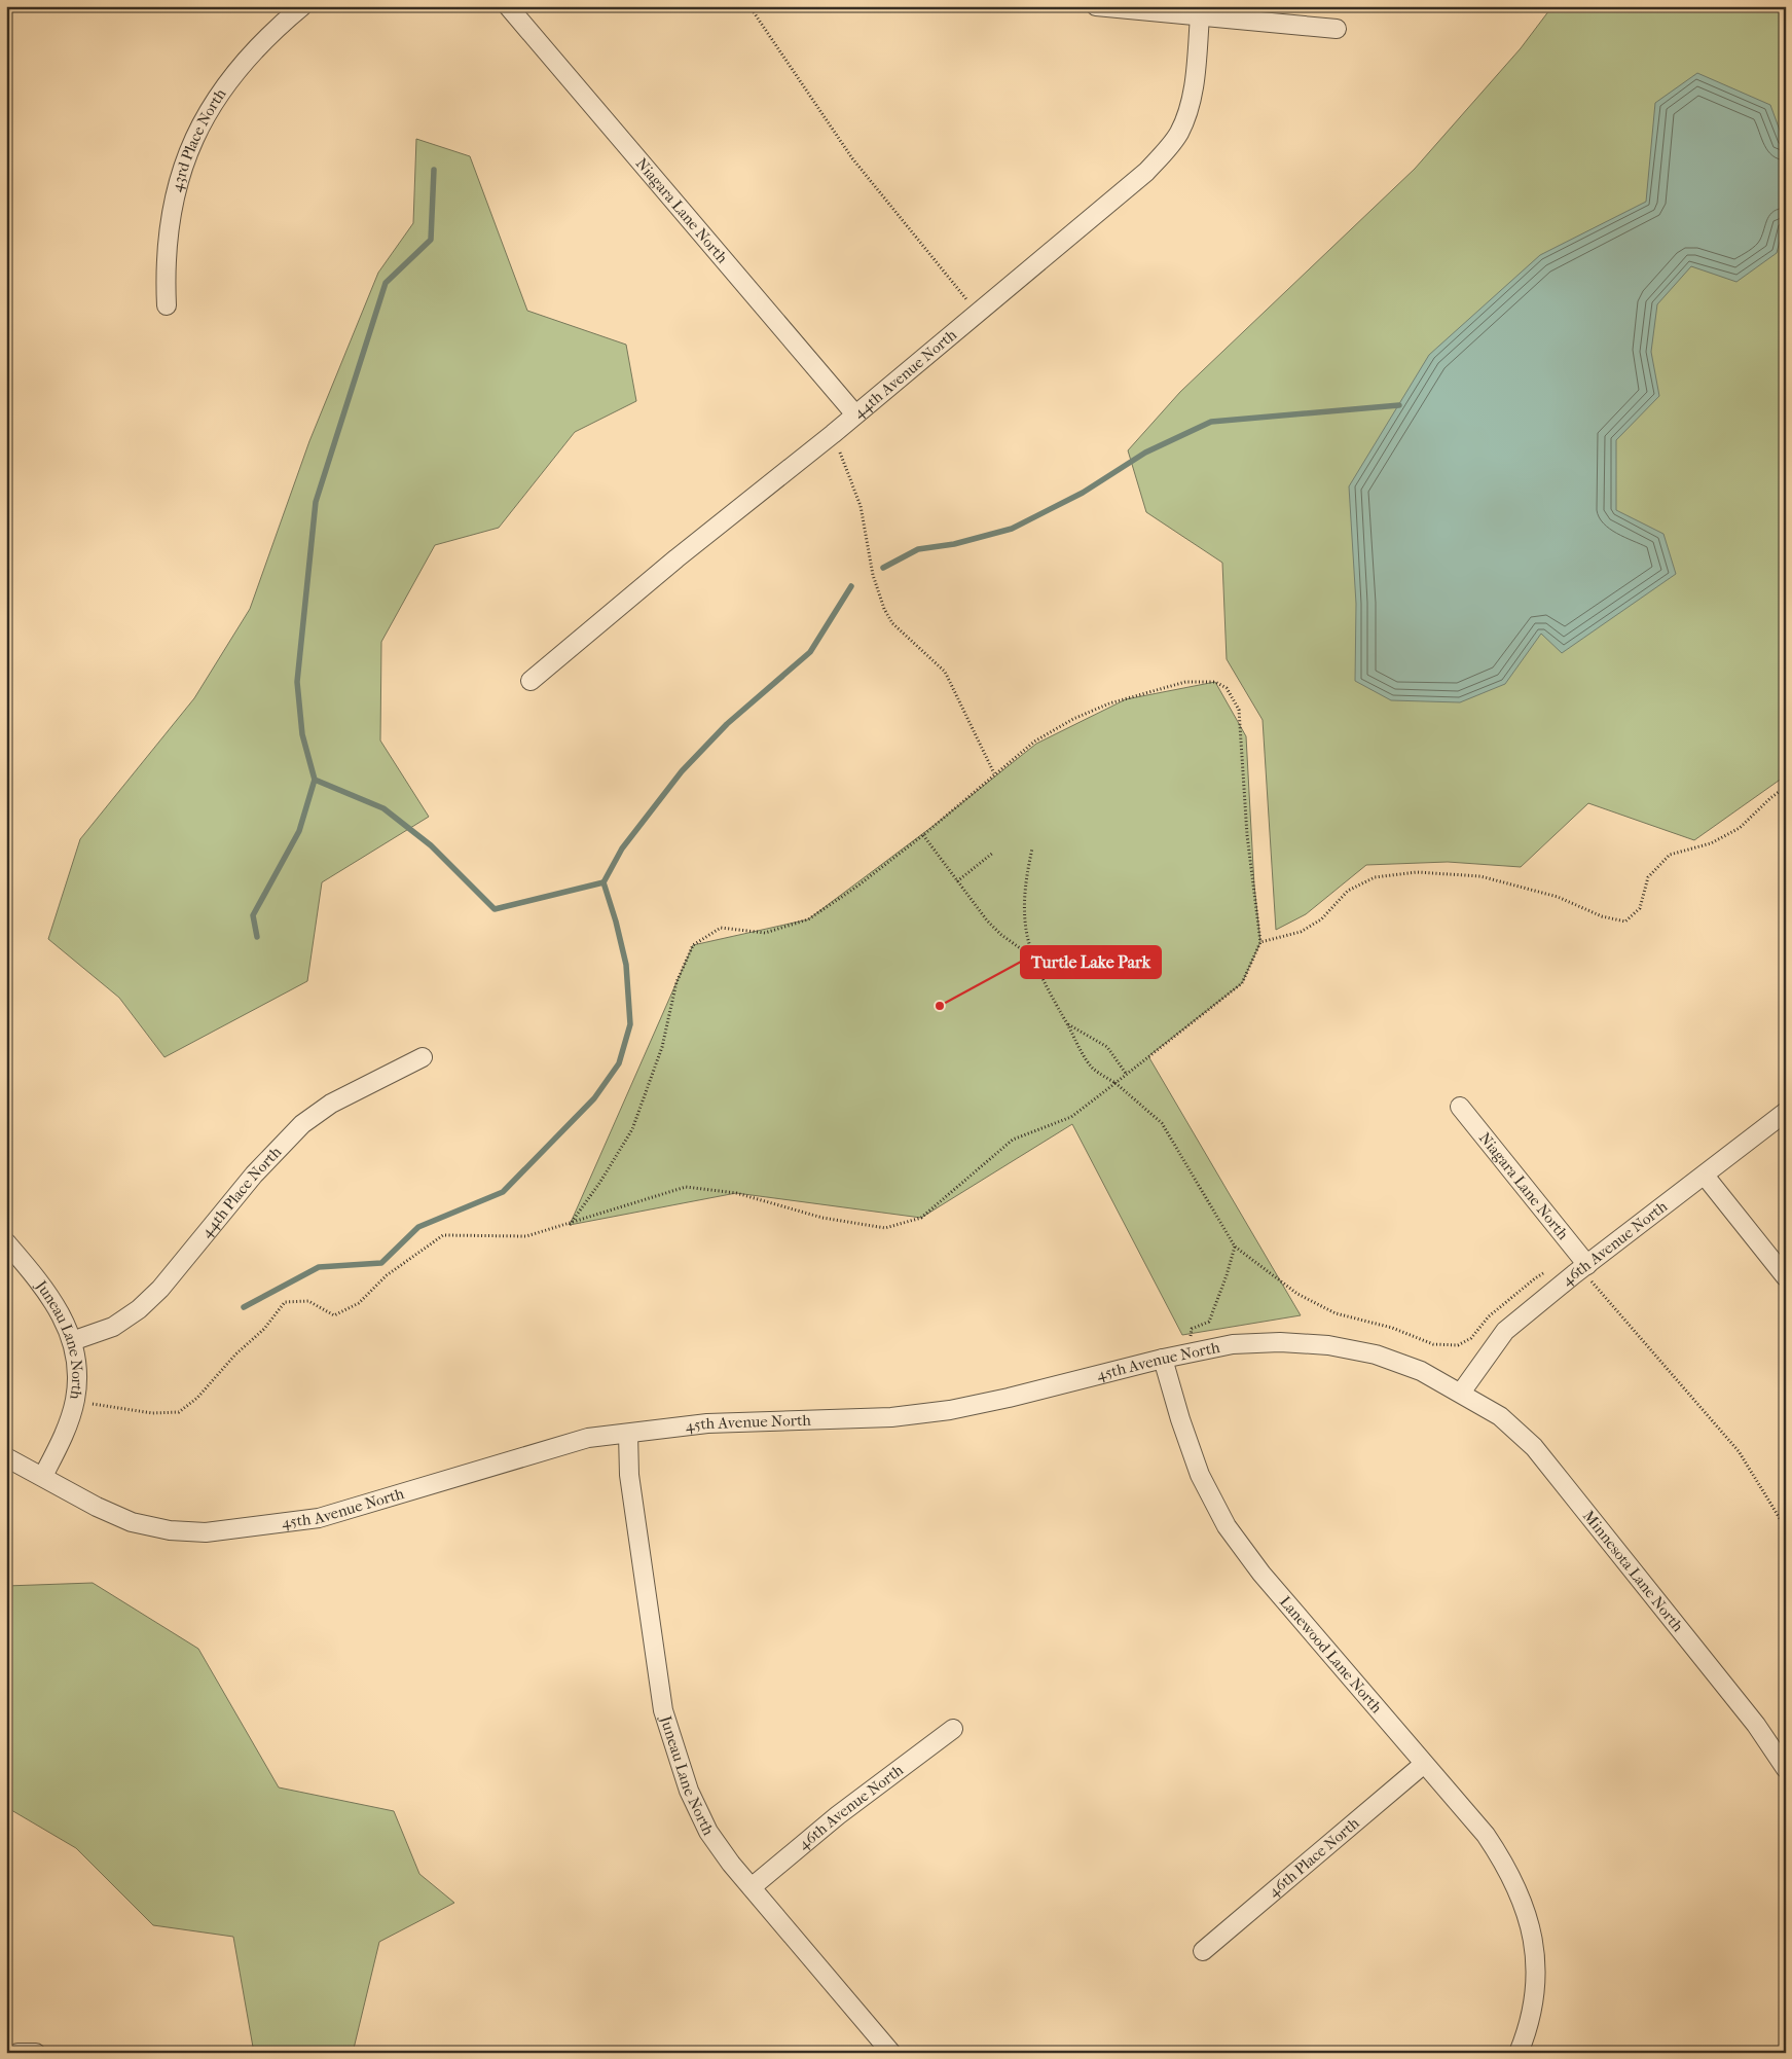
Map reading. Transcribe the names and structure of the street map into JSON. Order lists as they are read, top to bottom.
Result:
{
  "streets": {
    "street": [
      "43rd Place North",
      "Niagara Lane North",
      "44th Avenue North",
      "44th Place North",
      "46th Avenue North",
      "Juneau Lane North",
      "45th Avenue North",
      "Minnesota Lane North",
      "Lanewood Lane North",
      "46th Place North"
    ]
  },
  "crossings": [
    ["Niagara Lane North", "44th Avenue North"],
    ["Niagara Lane North", "46th Avenue North"],
    ["44th Place North", "Juneau Lane North"],
    ["46th Avenue North", "Juneau Lane North"],
    ["46th Avenue North", "45th Avenue North"],
    ["46th Avenue North", "Minnesota Lane North"],
    ["Juneau Lane North", "45th Avenue North"],
    ["45th Avenue North", "Minnesota Lane North"],
    ["45th Avenue North", "Lanewood Lane North"],
    ["Lanewood Lane North", "46th Place North"]
  ],
  "places": ["Turtle Lake Park"]
}
